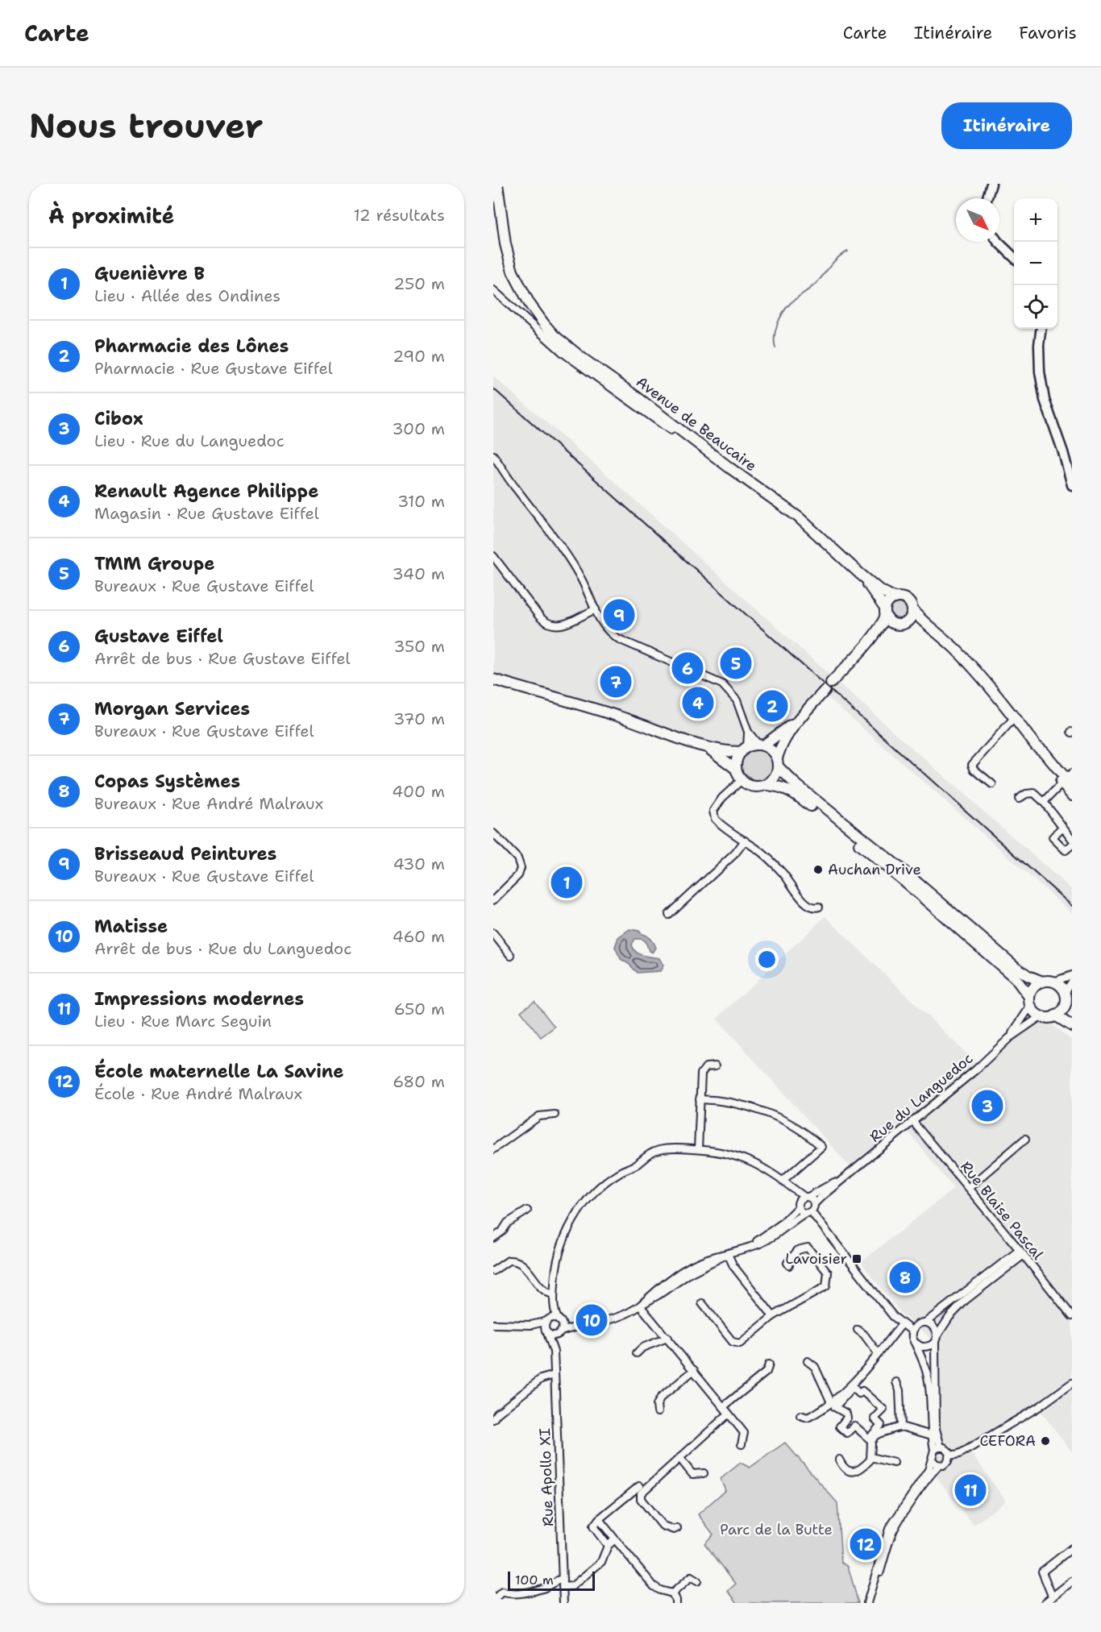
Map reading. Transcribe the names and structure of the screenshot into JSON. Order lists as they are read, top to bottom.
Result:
{
  "streets": {
    "main road": ["Avenue de Beaucaire"],
    "street": ["Rue du Languedoc", "Rue Blaise Pascal", "Rue Apollo XI"]
  },
  "crossings": [
    ["Rue du Languedoc", "Rue Blaise Pascal"]
  ],
  "parks": ["Parc de la Butte"],
  "places": {
    "other": ["Auchan Drive", "CEFORA"],
    "transit": ["Lavoisier"]
  },
  "scale_bar": "100 m",
  "north": "bottom right",
  "page": {
    "header": "Carte",
    "nav": ["Carte", "Itinéraire", "Favoris"],
    "buttons": "Itinéraire",
    "title": "Nous trouver",
    "heading": ["À proximité", "12 résultats"],
    "map_buttons": ["+", "−"],
    "list": [
      {
        "mark": "1",
        "name": "Guenièvre B",
        "note": "Lieu · Allée des Ondines",
        "value": "250 m"
      },
      {
        "mark": "2",
        "name": "Pharmacie des Lônes",
        "note": "Pharmacie · Rue Gustave Eiffel",
        "value": "290 m"
      },
      {
        "mark": "3",
        "name": "Cibox",
        "note": "Lieu · Rue du Languedoc",
        "value": "300 m"
      },
      {
        "mark": "4",
        "name": "Renault Agence Philippe",
        "note": "Magasin · Rue Gustave Eiffel",
        "value": "310 m"
      },
      {
        "mark": "5",
        "name": "TMM Groupe",
        "note": "Bureaux · Rue Gustave Eiffel",
        "value": "340 m"
      },
      {
        "mark": "6",
        "name": "Gustave Eiffel",
        "note": "Arrêt de bus · Rue Gustave Eiffel",
        "value": "350 m"
      },
      {
        "mark": "7",
        "name": "Morgan Services",
        "note": "Bureaux · Rue Gustave Eiffel",
        "value": "370 m"
      },
      {
        "mark": "8",
        "name": "Copas Systèmes",
        "note": "Bureaux · Rue André Malraux",
        "value": "400 m"
      },
      {
        "mark": "9",
        "name": "Brisseaud Peintures",
        "note": "Bureaux · Rue Gustave Eiffel",
        "value": "430 m"
      },
      {
        "mark": "10",
        "name": "Matisse",
        "note": "Arrêt de bus · Rue du Languedoc",
        "value": "460 m"
      },
      {
        "mark": "11",
        "name": "Impressions modernes",
        "note": "Lieu · Rue Marc Seguin",
        "value": "650 m"
      },
      {
        "mark": "12",
        "name": "École maternelle La Savine",
        "note": "École · Rue André Malraux",
        "value": "680 m"
      }
    ],
    "pins": [
      "9",
      "5",
      "6",
      "7",
      "4",
      "2",
      "1",
      "3",
      "8",
      "10",
      "11",
      "12"
    ],
    "scale": "100 m"
  }
}
